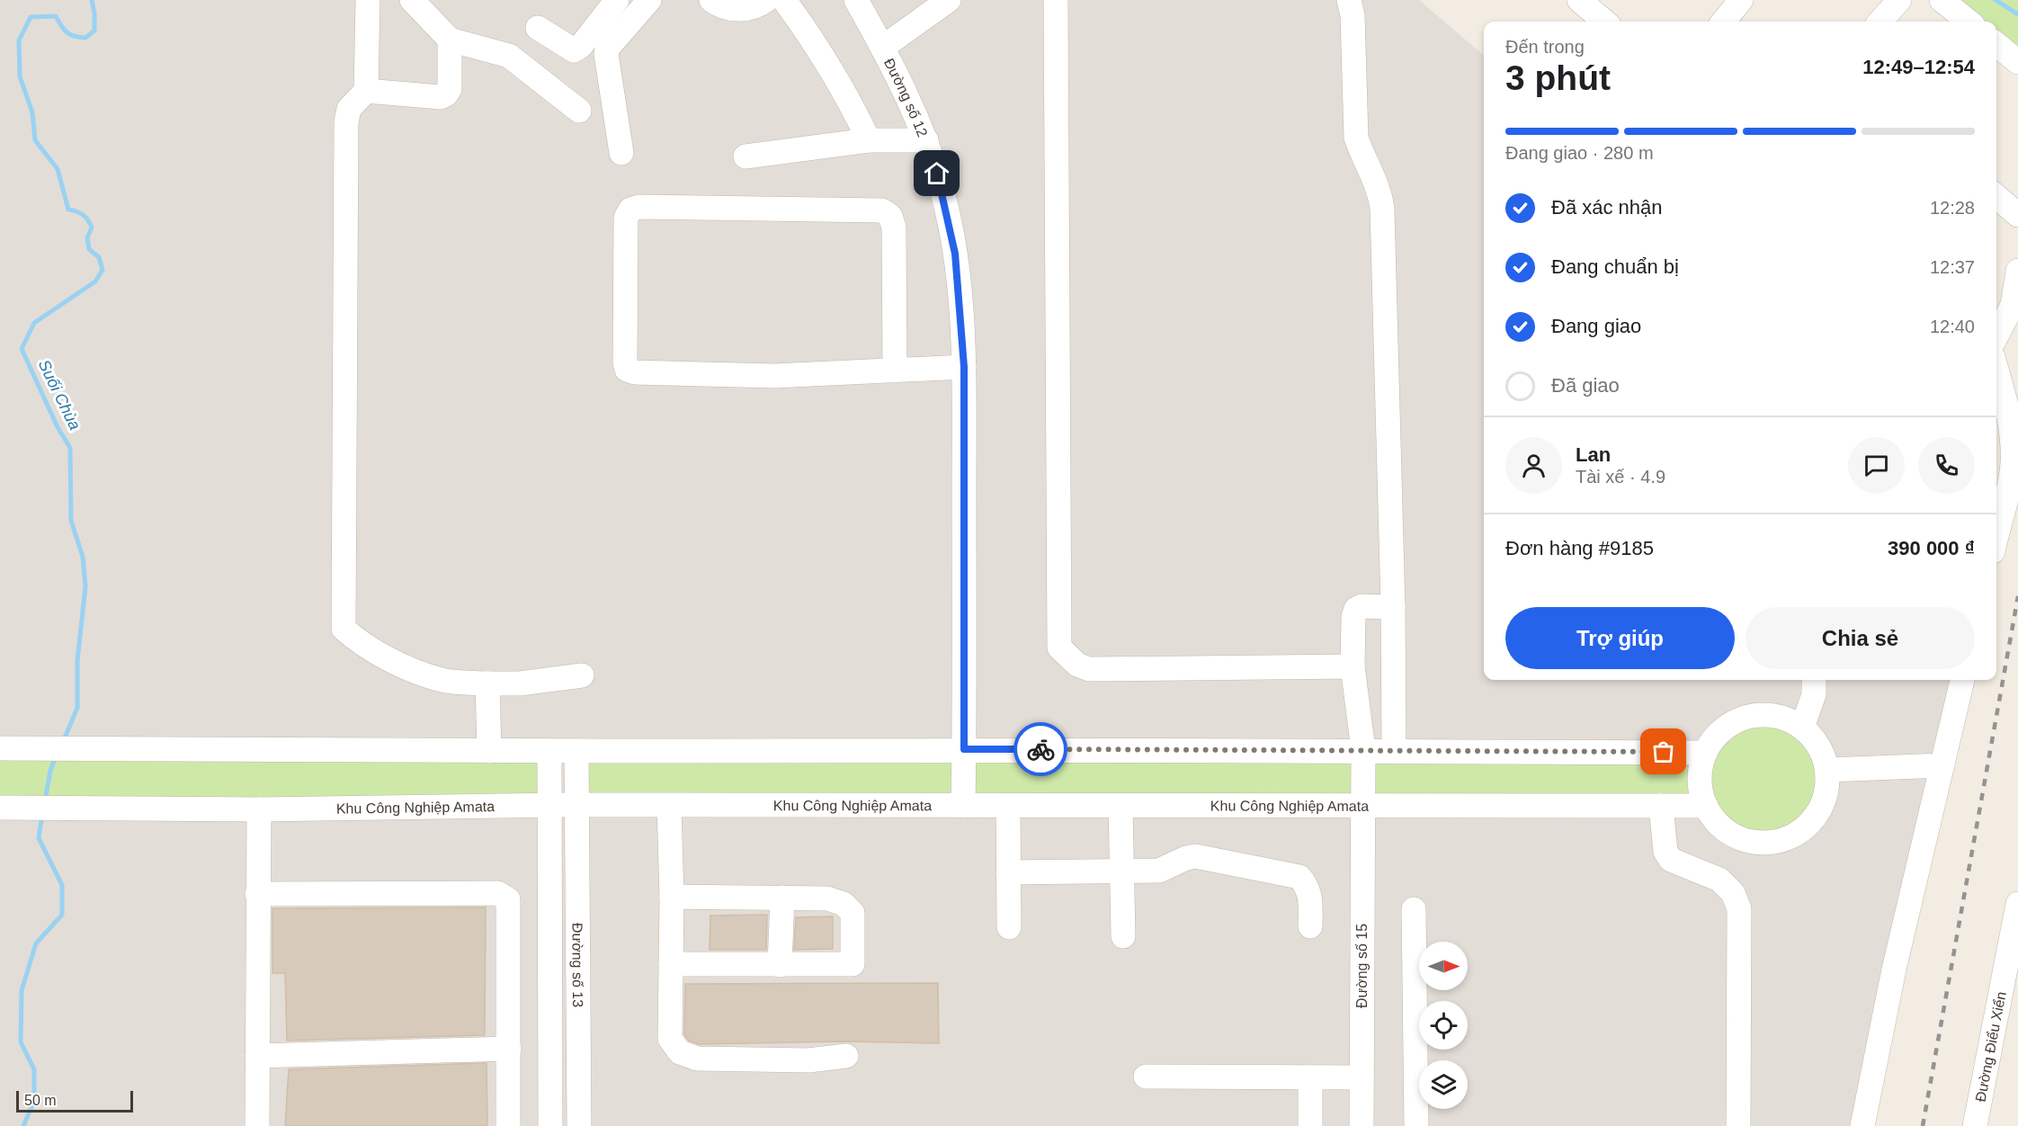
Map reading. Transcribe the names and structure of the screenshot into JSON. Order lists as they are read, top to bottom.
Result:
{
  "streets": {
    "street": [
      "Đường số 12",
      "Khu Công Nghiệp Amata",
      "Đường số 13",
      "Đường số 15",
      "Đường Điểu Xiển"
    ]
  },
  "crossings": [
    ["Đường số 12", "Khu Công Nghiệp Amata"],
    ["Khu Công Nghiệp Amata", "Đường số 13"],
    ["Khu Công Nghiệp Amata", "Đường số 15"]
  ],
  "water": ["Suối Chùa"],
  "scale_bar": "50 m",
  "north": "right",
  "page": {
    "heading": ["3 phút", "Đến trong", "12:49–12:54"],
    "panel": [
      "Lan",
      "Tài xế · 4.9",
      "Đơn hàng #9185",
      "390 000 ₫"
    ],
    "bar": "Đang giao · 280 m",
    "list": [
      ["Đã xác nhận", "12:28"],
      ["Đang chuẩn bị", "12:37"],
      ["Đang giao", "12:40"],
      "Đã giao"
    ],
    "buttons": ["Trợ giúp", "Chia sẻ"],
    "scale": "50 m"
  }
}
